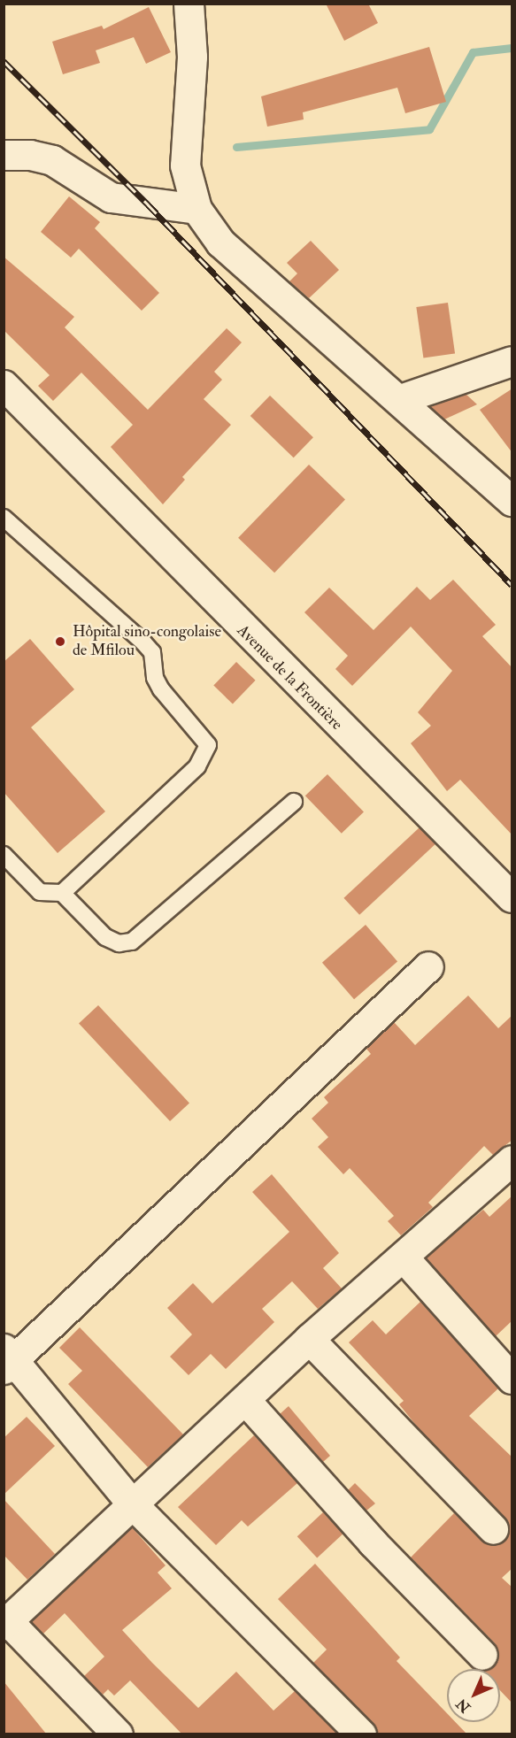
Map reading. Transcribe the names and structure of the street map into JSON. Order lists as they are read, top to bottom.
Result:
{
  "streets": {
    "street": ["Avenue de la Frontière"]
  },
  "places": ["Hôpital sino-congolaise de Mfilou"],
  "north": "bottom left"
}
